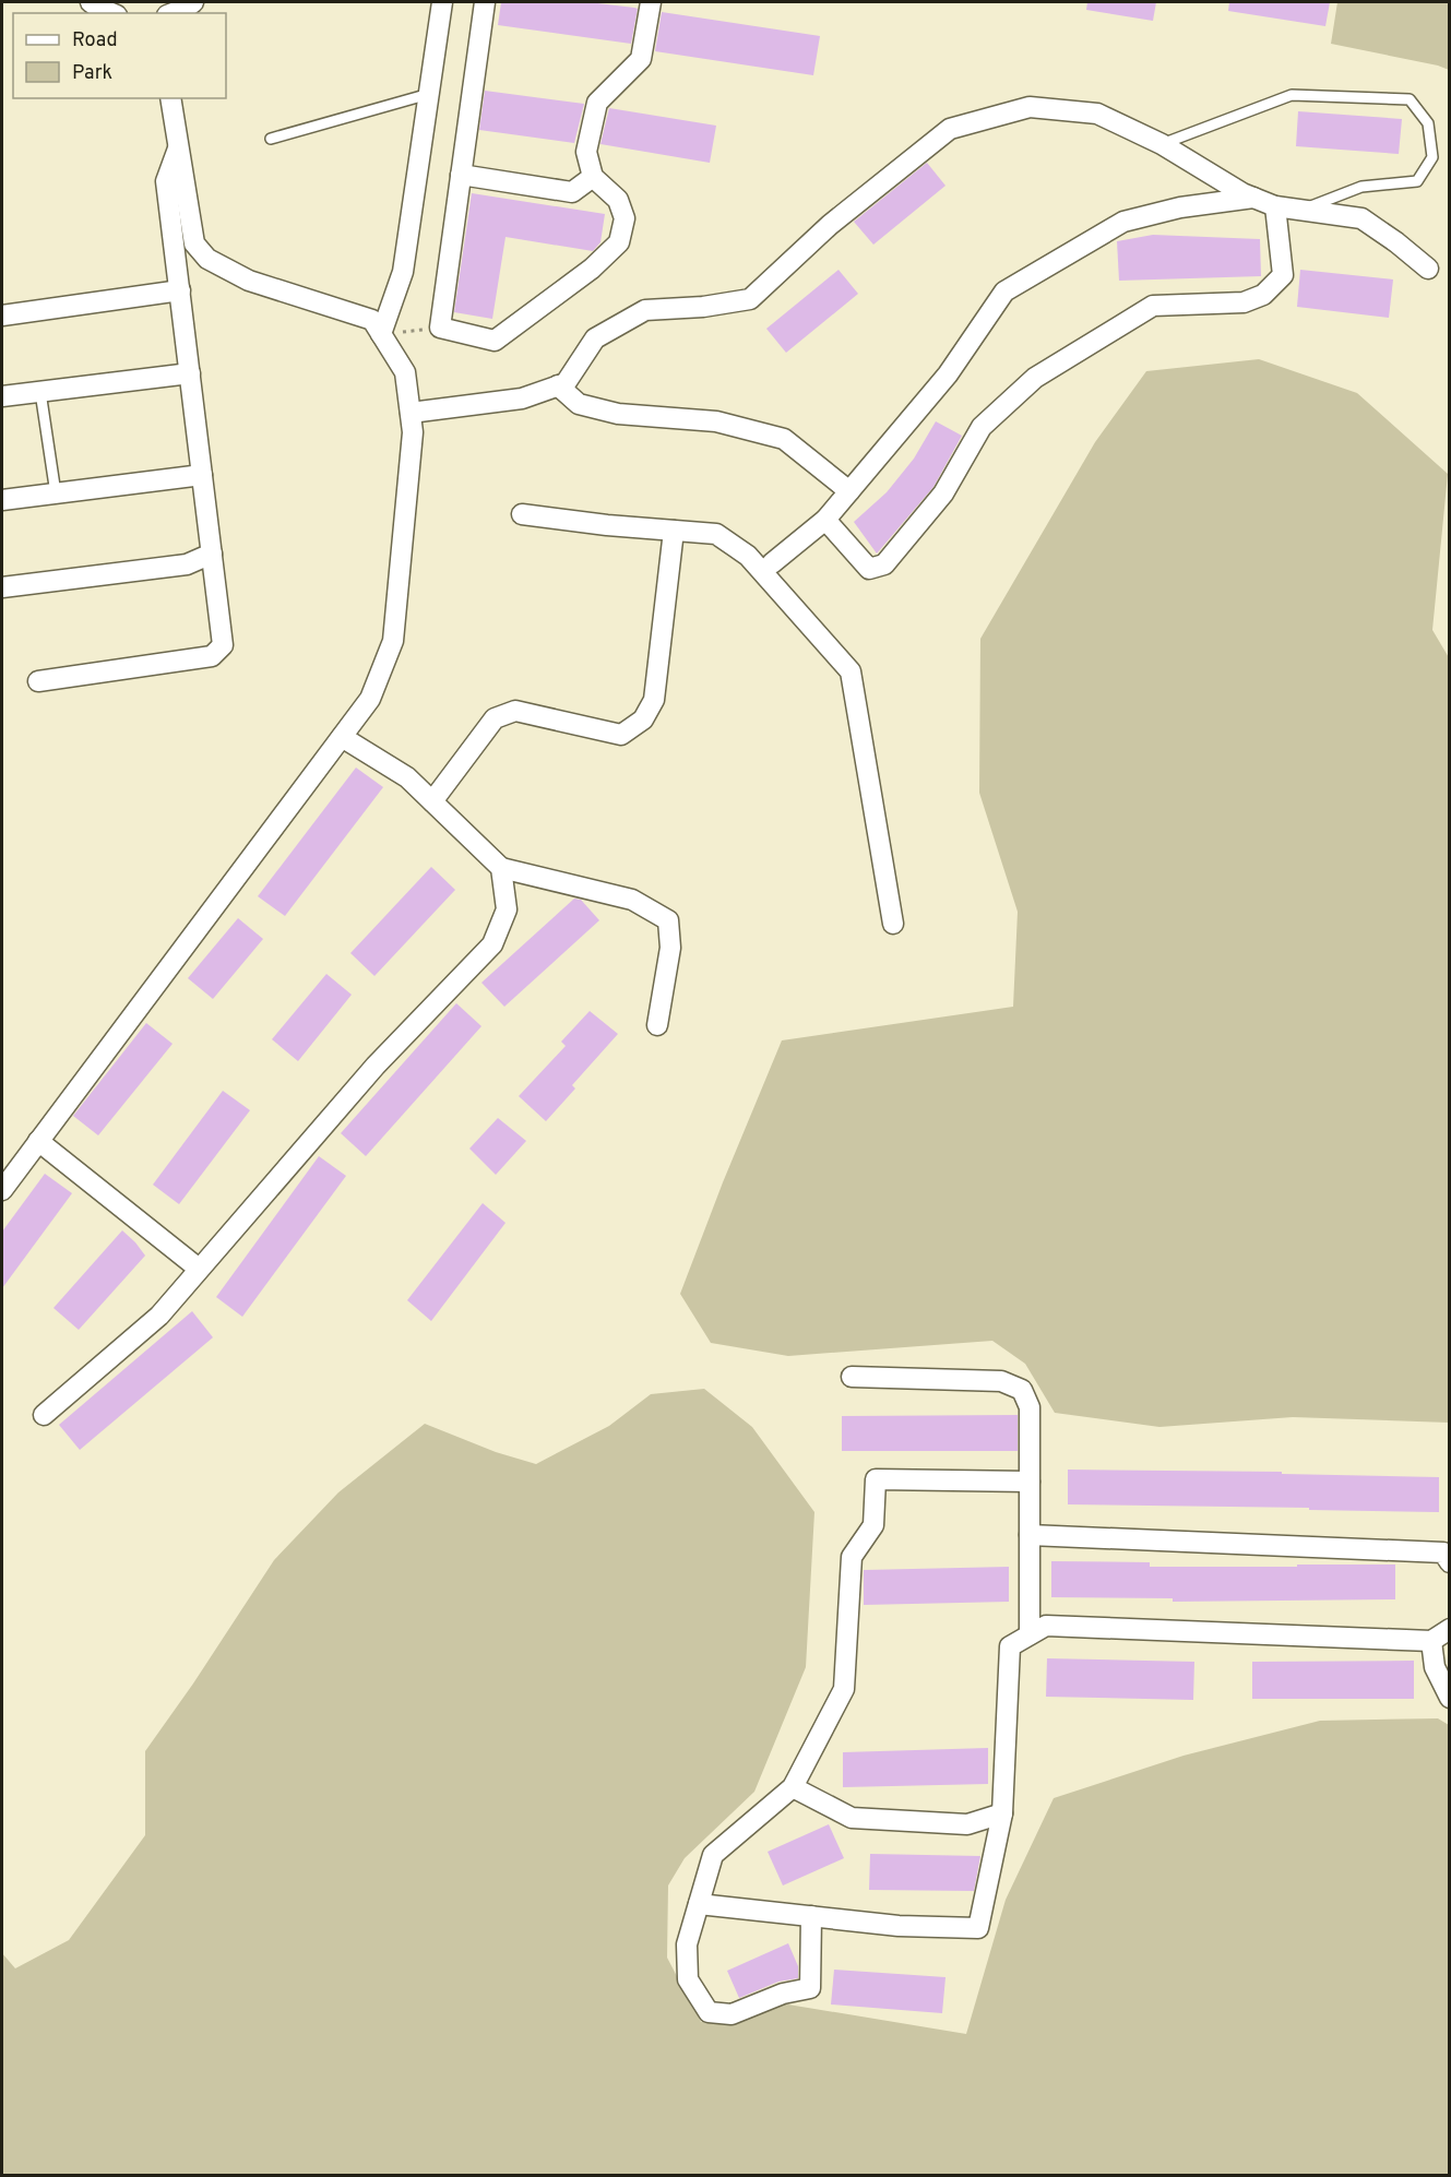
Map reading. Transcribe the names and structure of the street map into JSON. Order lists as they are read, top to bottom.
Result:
{
  "legend": ["Road", "Park"]
}
